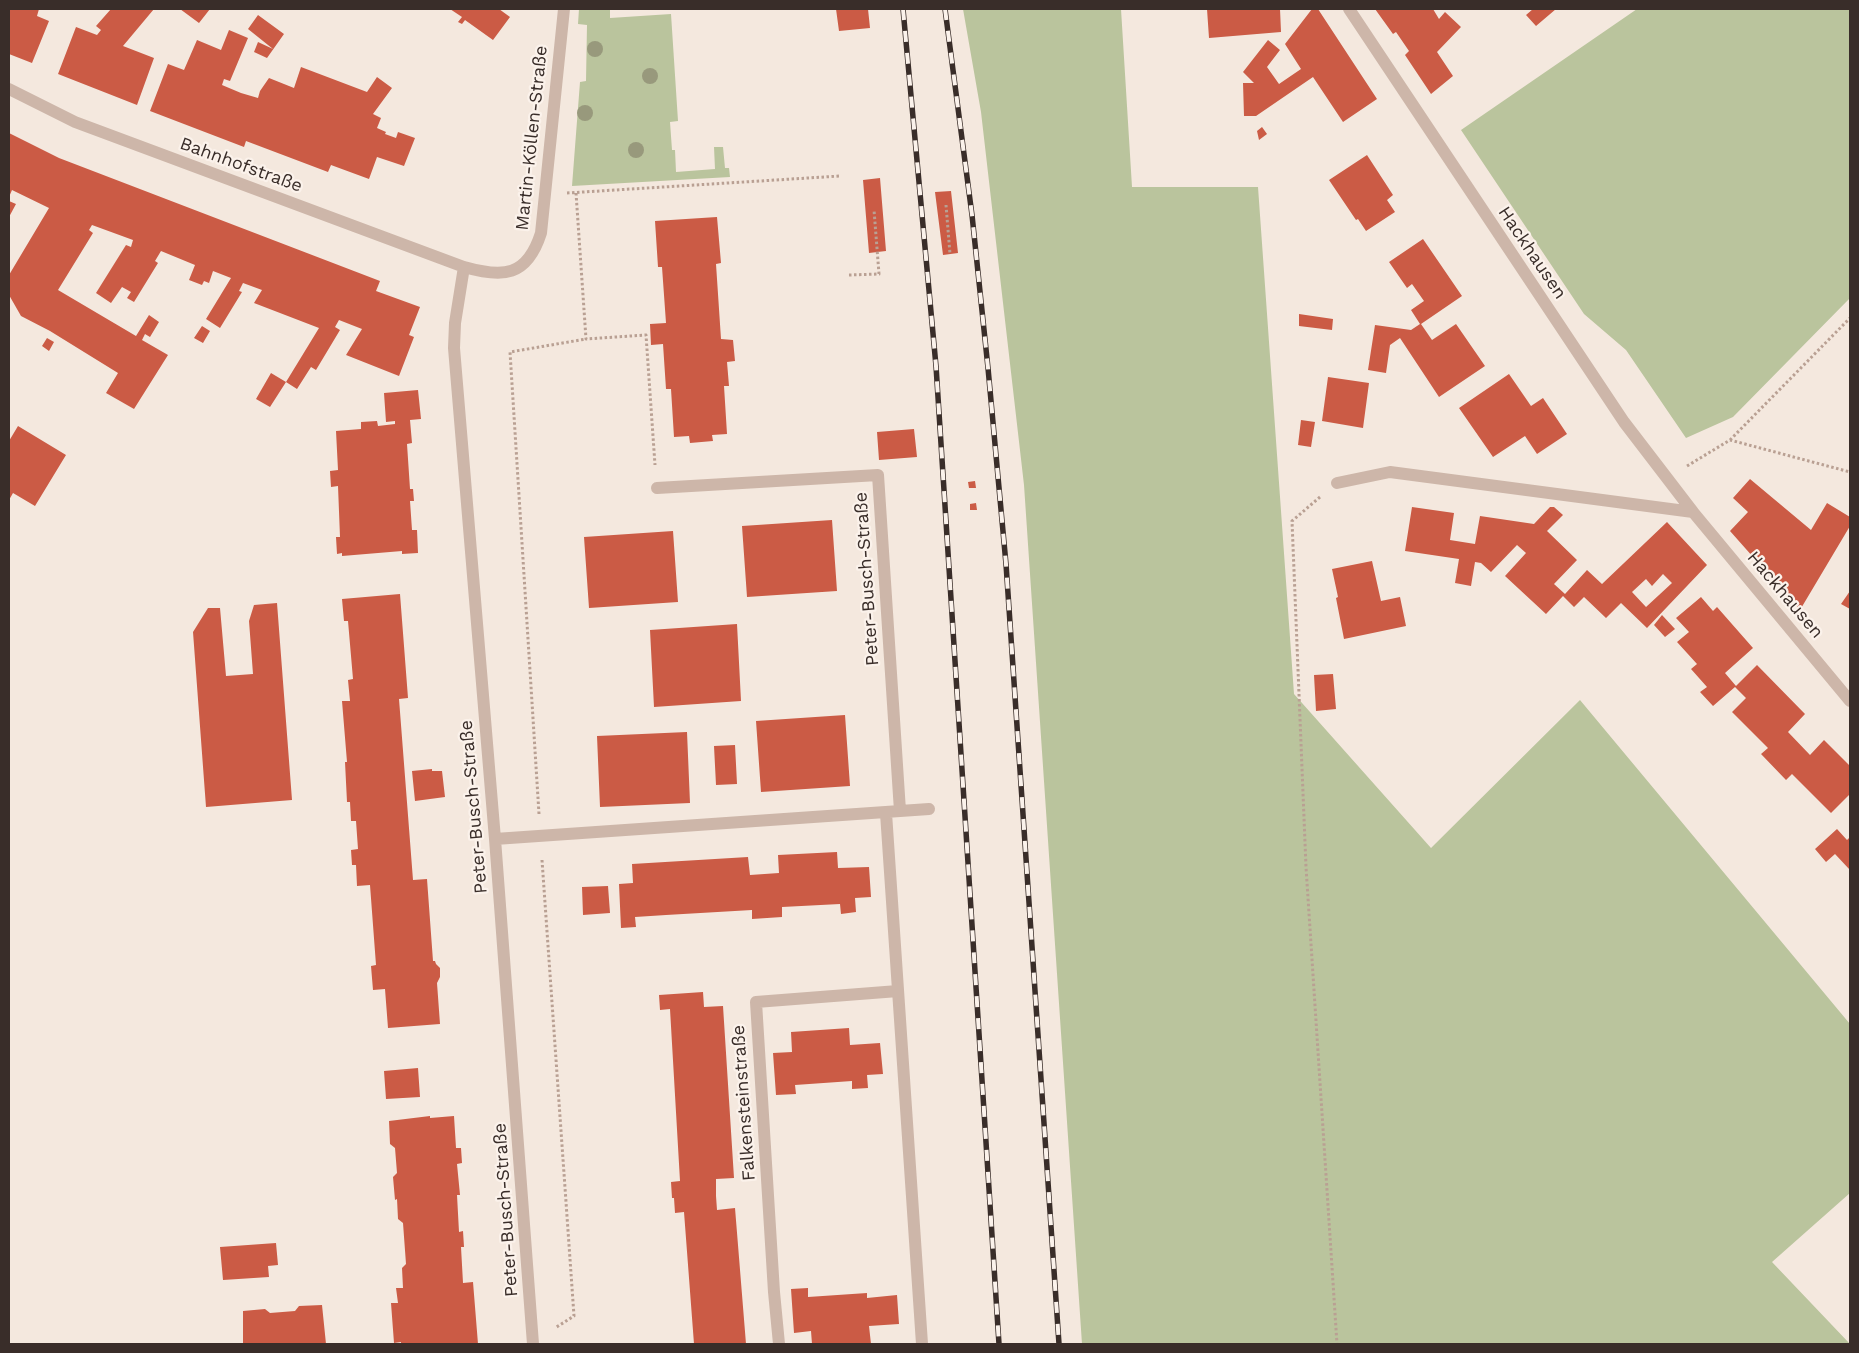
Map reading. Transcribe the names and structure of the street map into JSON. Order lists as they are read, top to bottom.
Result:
{
  "streets": {
    "street": [
      "Martin-Köllen-Straße",
      "Bahnhofstraße",
      "Hackhausen",
      "Peter-Busch-Straße",
      "Falkensteinstraße"
    ]
  },
  "crossings": [
    ["Martin-Köllen-Straße", "Bahnhofstraße"],
    ["Martin-Köllen-Straße", "Peter-Busch-Straße"],
    ["Bahnhofstraße", "Peter-Busch-Straße"]
  ]
}
